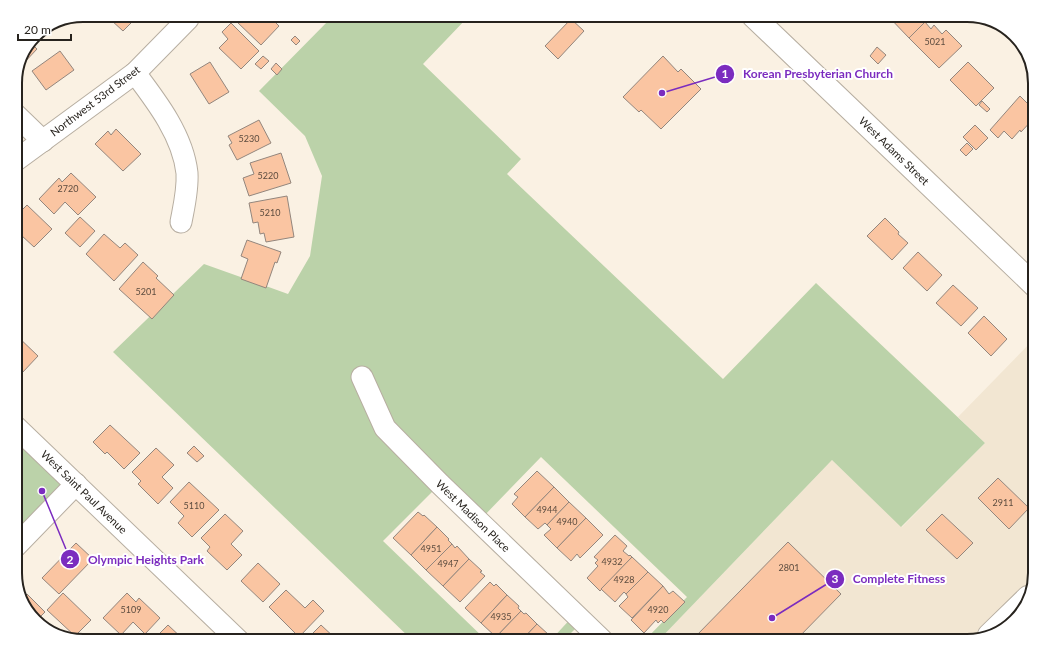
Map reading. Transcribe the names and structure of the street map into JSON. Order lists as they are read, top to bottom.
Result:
{
  "streets": {
    "main road": ["West Adams Street"],
    "street": ["Northwest 53rd Street", "West Saint Paul Avenue", "West Madison Place"]
  },
  "places": ["Korean Presbyterian Church", "Olympic Heights Park", "Complete Fitness"],
  "house_numbers": [
    "5021",
    "5230",
    "5220",
    "2720",
    "5210",
    "5201",
    "2911",
    "5110",
    "4944",
    "4940",
    "4951",
    "4932",
    "4947",
    "2801",
    "4928",
    "5109",
    "4920",
    "4935"
  ],
  "scale_bar": "20 m"
}
